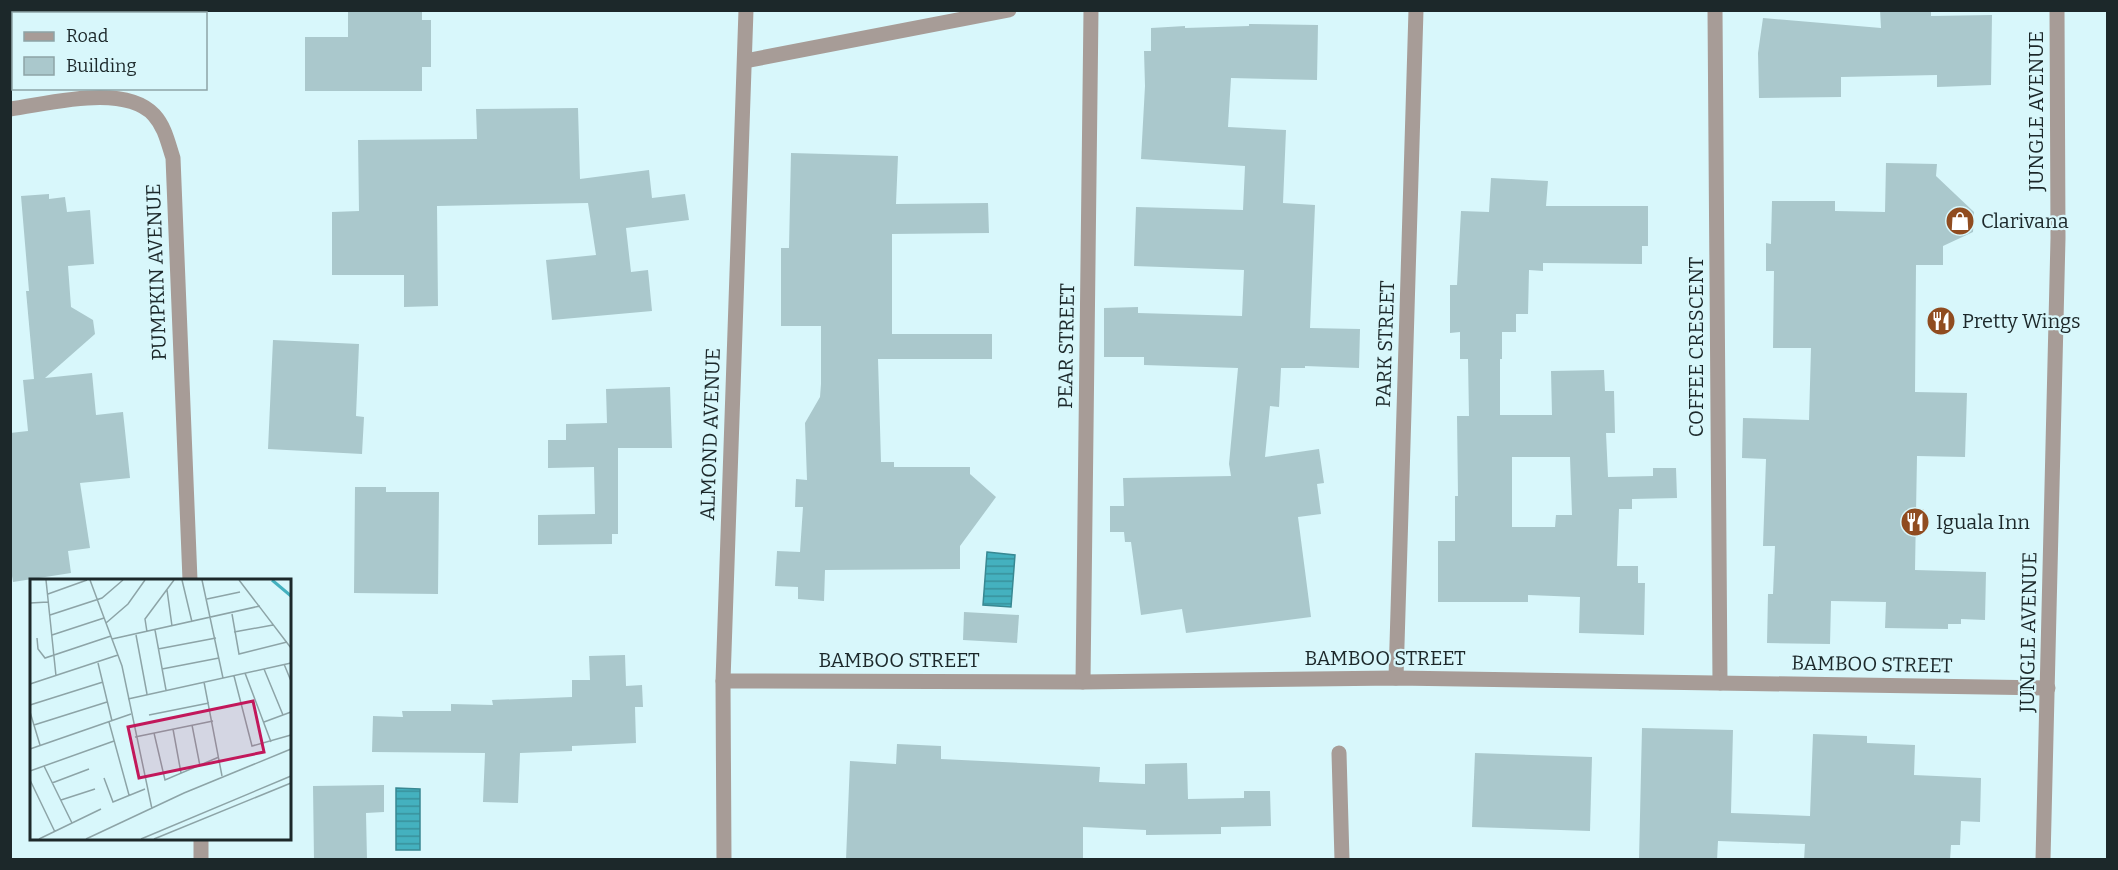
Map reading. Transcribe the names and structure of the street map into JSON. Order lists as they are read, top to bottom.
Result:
{
  "streets": {
    "street": [
      "JUNGLE AVENUE",
      "PUMPKIN AVENUE",
      "PARK STREET",
      "PEAR STREET",
      "COFFEE CRESCENT",
      "ALMOND AVENUE",
      "BAMBOO STREET"
    ]
  },
  "crossings": [
    ["JUNGLE AVENUE", "BAMBOO STREET"],
    ["PARK STREET", "BAMBOO STREET"],
    ["PEAR STREET", "BAMBOO STREET"],
    ["COFFEE CRESCENT", "BAMBOO STREET"],
    ["ALMOND AVENUE", "BAMBOO STREET"]
  ],
  "places": {
    "shop": ["Clarivana"],
    "restaurant": ["Pretty Wings", "Iguala Inn"]
  },
  "legend": ["Road", "Building"]
}
